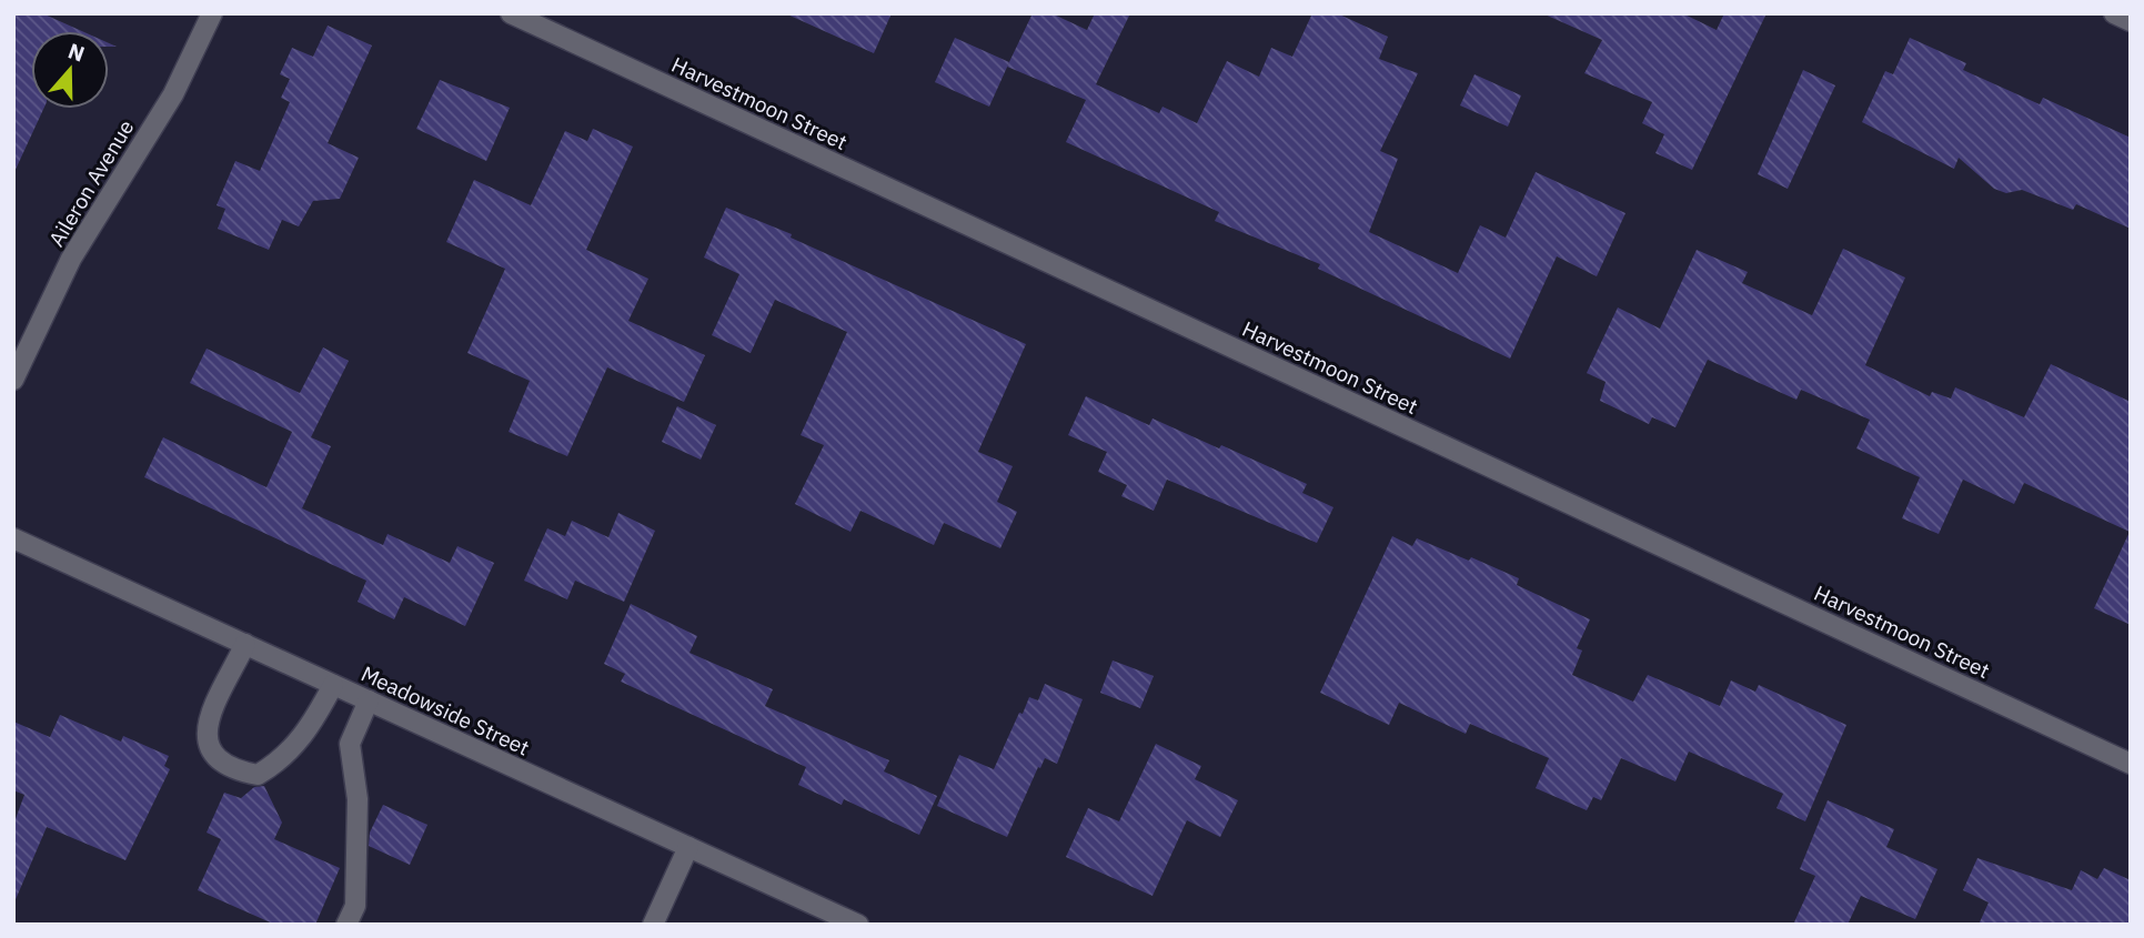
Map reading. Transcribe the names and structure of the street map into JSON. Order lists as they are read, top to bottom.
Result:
{
  "streets": {
    "street": ["Harvestmoon Street", "Aileron Avenue", "Meadowside Street"]
  },
  "north": "top"
}
